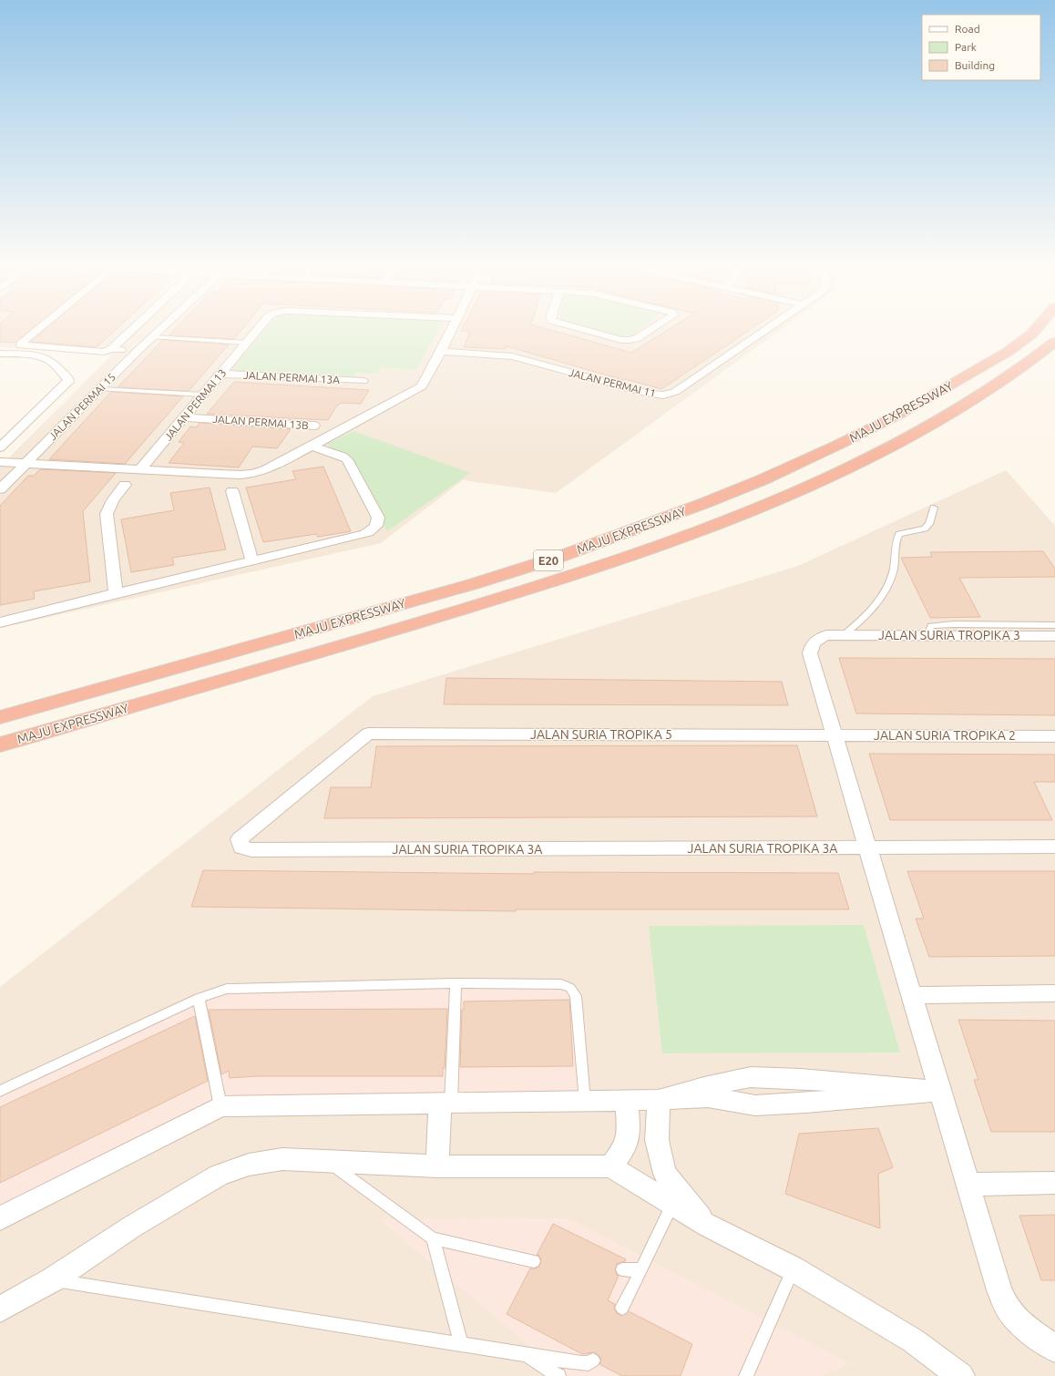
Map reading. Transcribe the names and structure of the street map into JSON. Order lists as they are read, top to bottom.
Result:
{
  "streets": {
    "highway": ["MAJU EXPRESSWAY", "E20"],
    "street": [
      "JALAN PERMAI 13A",
      "JALAN PERMAI 11",
      "JALAN PERMAI 13",
      "JALAN PERMAI 15",
      "JALAN PERMAI 13B",
      "JALAN SURIA TROPIKA 3",
      "JALAN SURIA TROPIKA 5",
      "JALAN SURIA TROPIKA 2",
      "JALAN SURIA TROPIKA 3A"
    ]
  },
  "crossings": [
    ["JALAN PERMAI 13A", "JALAN PERMAI 13"],
    ["JALAN PERMAI 13", "JALAN PERMAI 13B"],
    ["JALAN SURIA TROPIKA 3", "JALAN SURIA TROPIKA 5"],
    ["JALAN SURIA TROPIKA 3", "JALAN SURIA TROPIKA 2"],
    ["JALAN SURIA TROPIKA 3", "JALAN SURIA TROPIKA 3A"],
    ["JALAN SURIA TROPIKA 5", "JALAN SURIA TROPIKA 2"],
    ["JALAN SURIA TROPIKA 5", "JALAN SURIA TROPIKA 3A"]
  ],
  "legend": ["Road", "Park", "Building"]
}
